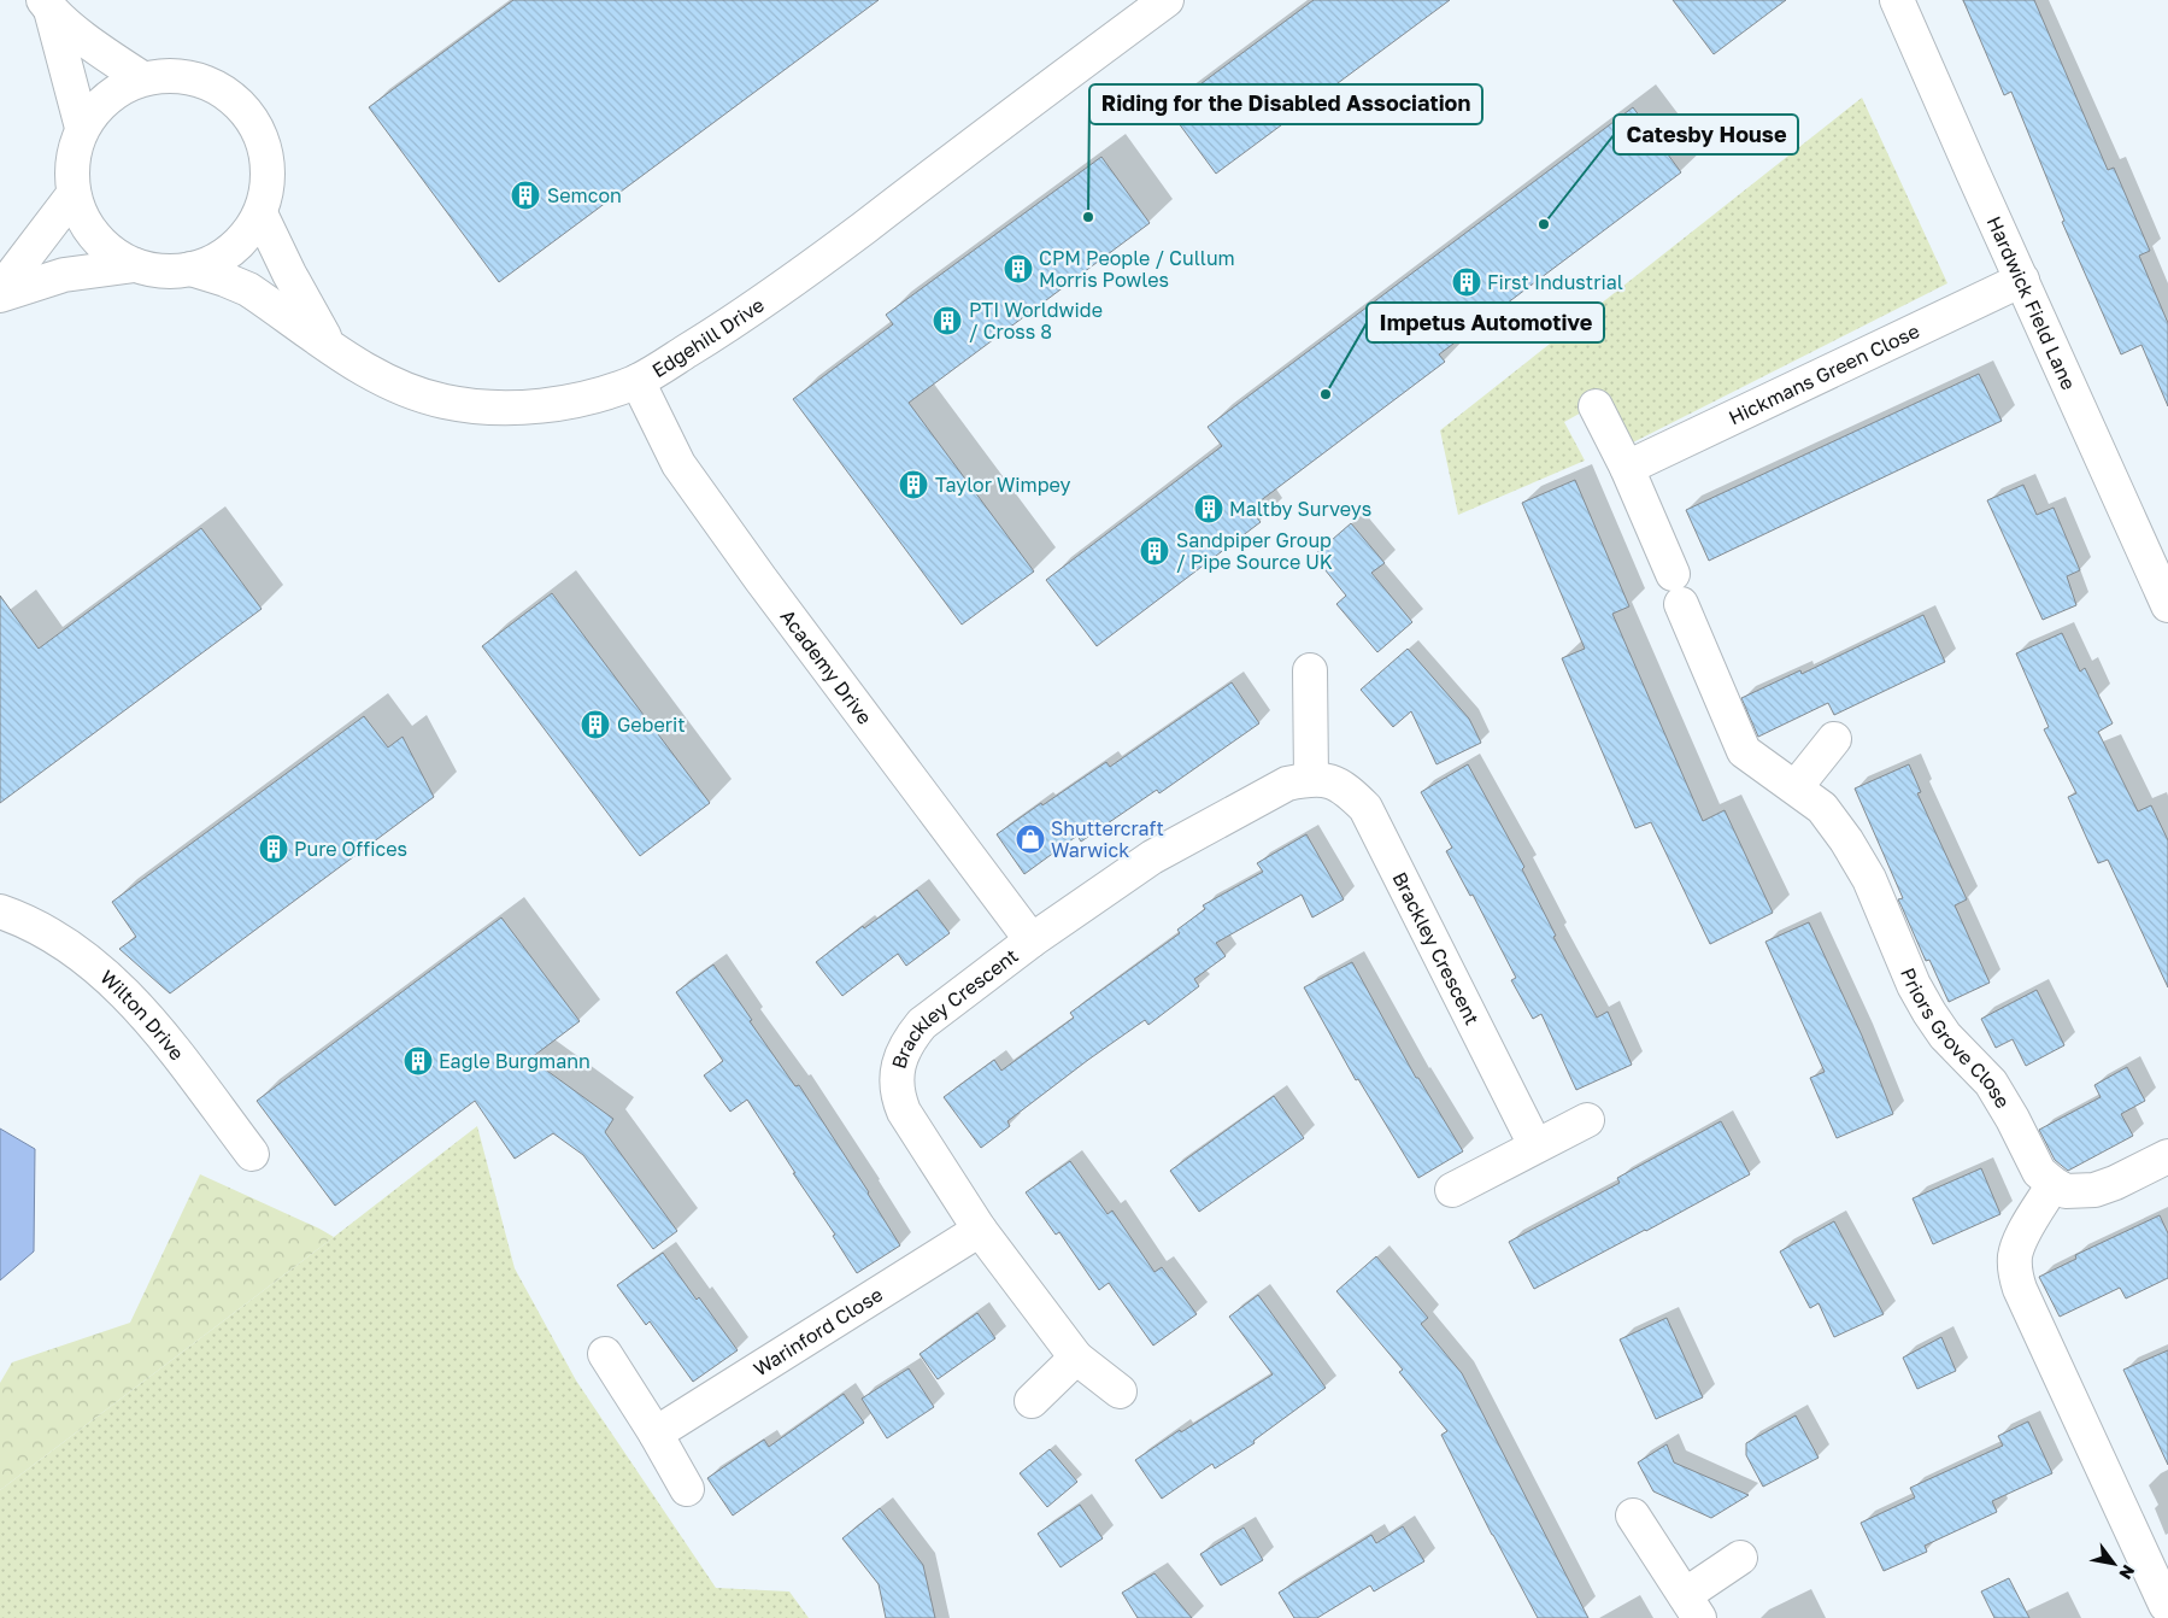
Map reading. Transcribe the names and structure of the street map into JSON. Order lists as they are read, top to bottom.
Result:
{
  "streets": {
    "street": [
      "Hardwick Field Lane",
      "Edgehill Drive",
      "Hickmans Green Close",
      "Academy Drive",
      "Brackley Crescent",
      "Wilton Drive",
      "Priors Grove Close",
      "Warinford Close"
    ]
  },
  "crossings": [
    ["Hardwick Field Lane", "Hickmans Green Close"],
    ["Edgehill Drive", "Academy Drive"],
    ["Hickmans Green Close", "Priors Grove Close"],
    ["Academy Drive", "Brackley Crescent"],
    ["Brackley Crescent", "Warinford Close"]
  ],
  "places": {
    "building": [
      "Semcon",
      "CPM People / Cullum Morris Powles",
      "First Industrial",
      "PTI Worldwide / Cross 8",
      "Taylor Wimpey",
      "Maltby Surveys",
      "Sandpiper Group / Pipe Source UK",
      "Geberit",
      "Pure Offices",
      "Eagle Burgmann"
    ],
    "other": ["Riding for the Disabled Association", "Catesby House", "Impetus Automotive"],
    "shop": ["Shuttercraft Warwick"]
  },
  "north": "bottom right"
}
